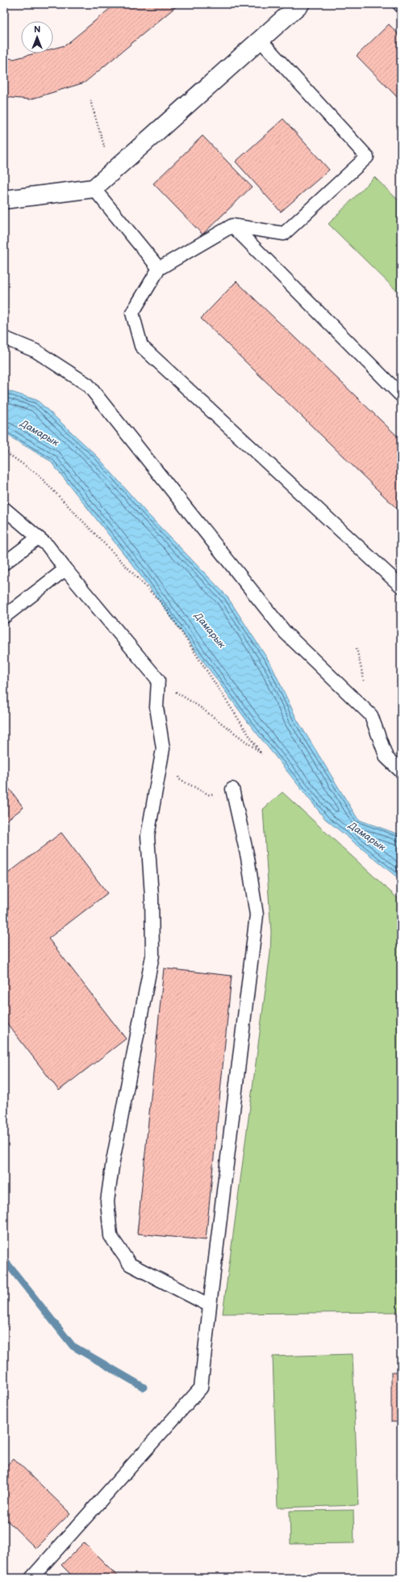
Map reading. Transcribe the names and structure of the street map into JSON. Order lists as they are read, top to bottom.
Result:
{
  "water": ["Дамарык"],
  "north": "top"
}
